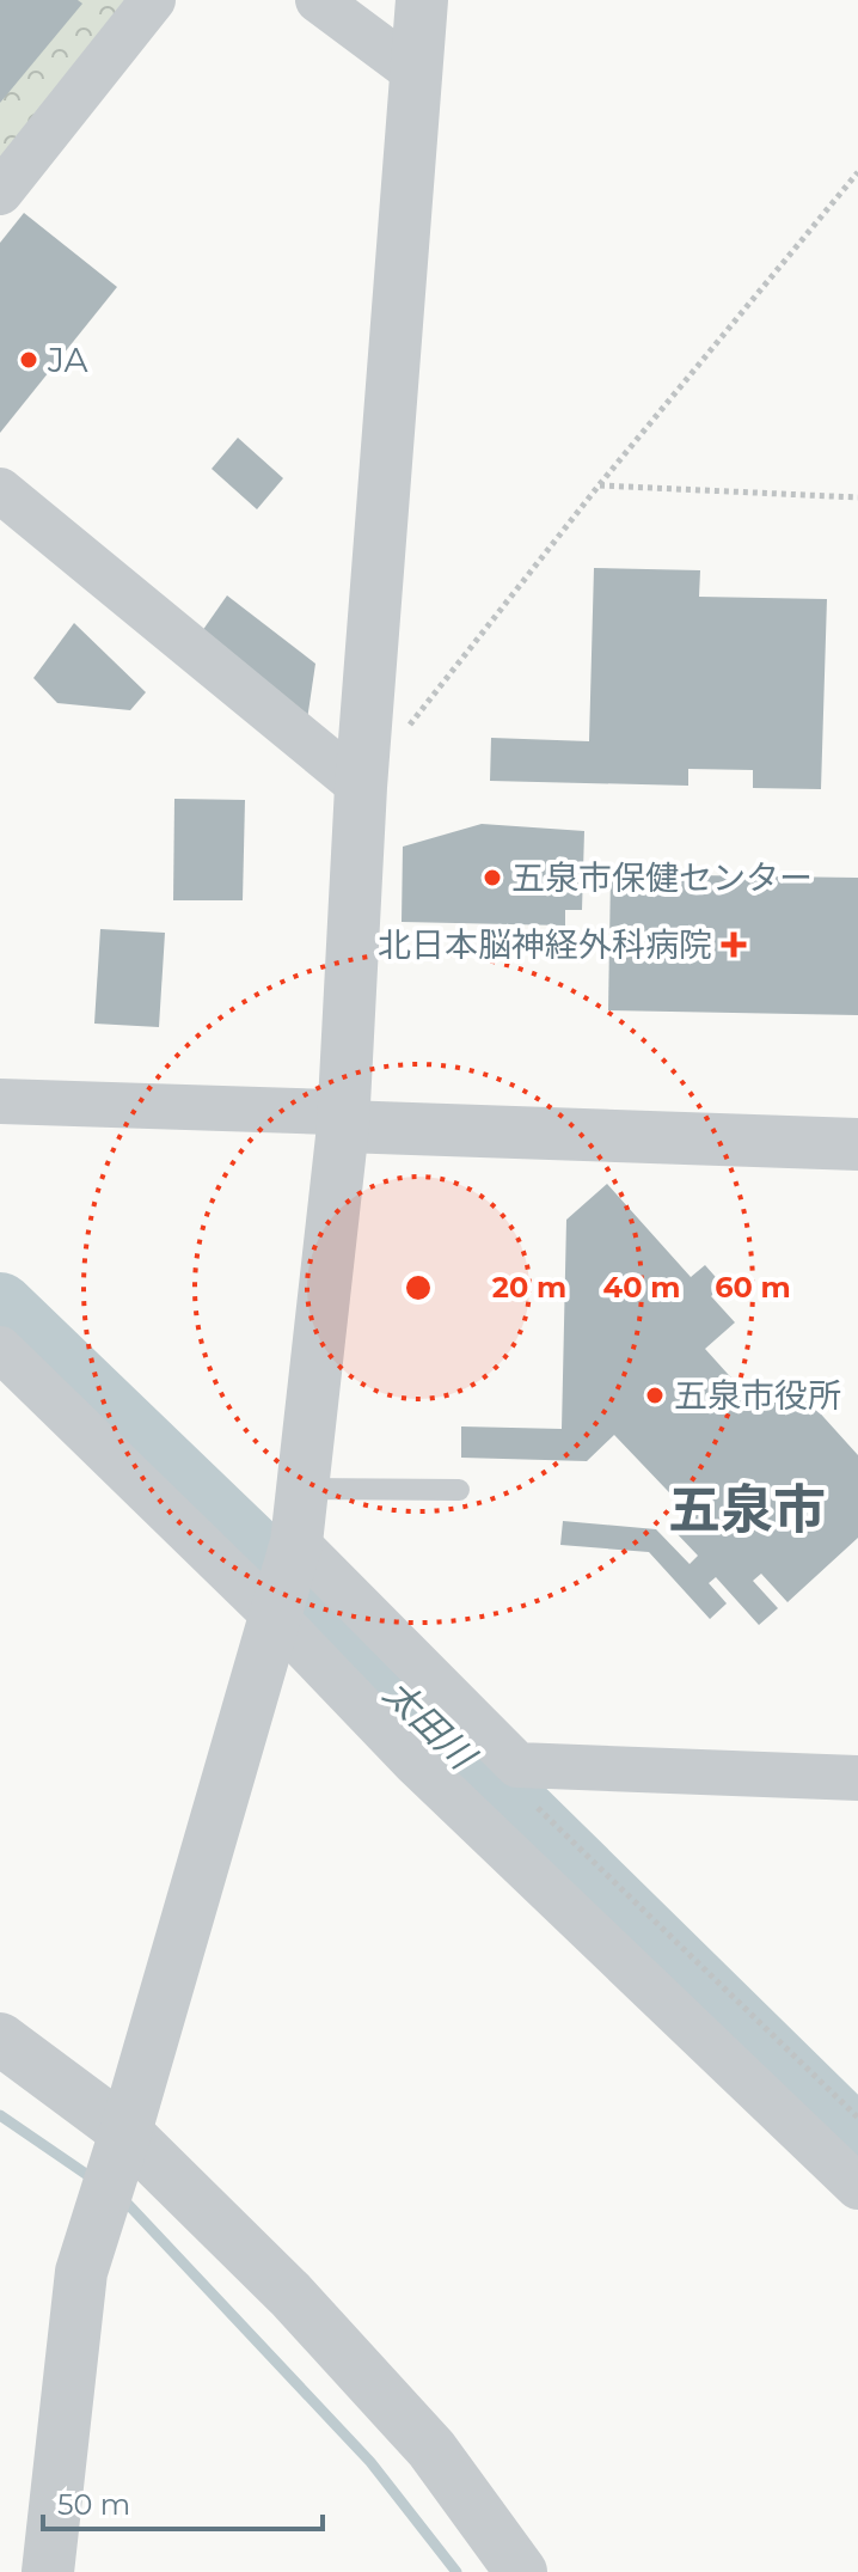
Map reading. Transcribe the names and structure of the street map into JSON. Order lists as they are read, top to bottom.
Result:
{
  "districts": ["五泉市"],
  "water": ["太田川"],
  "places": {
    "other": ["JA", "五泉市保健センター", "五泉市役所"],
    "health": ["北日本脳神経外科病院"]
  },
  "scale_bar": "50 m",
  "rings": ["20 m", "40 m", "60 m"]
}
